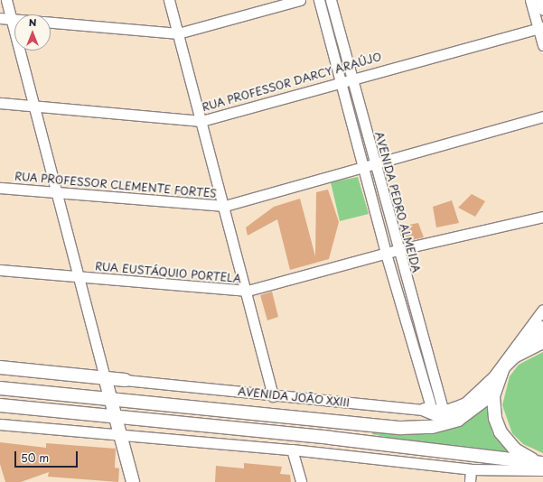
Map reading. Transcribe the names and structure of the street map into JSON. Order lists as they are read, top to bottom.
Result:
{
  "streets": {
    "main road": ["AVENIDA JOÃO XXIII"],
    "street": [
      "RUA PROFESSOR DARCY ARAÚJO",
      "RUA PROFESSOR CLEMENTE FORTES",
      "AVENIDA PEDRO ALMEIDA",
      "RUA EUSTÁQUIO PORTELA"
    ]
  },
  "crossings": [
    ["RUA PROFESSOR DARCY ARAÚJO", "AVENIDA PEDRO ALMEIDA"],
    ["RUA PROFESSOR CLEMENTE FORTES", "AVENIDA PEDRO ALMEIDA"],
    ["AVENIDA PEDRO ALMEIDA", "RUA EUSTÁQUIO PORTELA"],
    ["AVENIDA PEDRO ALMEIDA", "AVENIDA JOÃO XXIII"]
  ],
  "scale_bar": "50 m",
  "north": "top"
}
